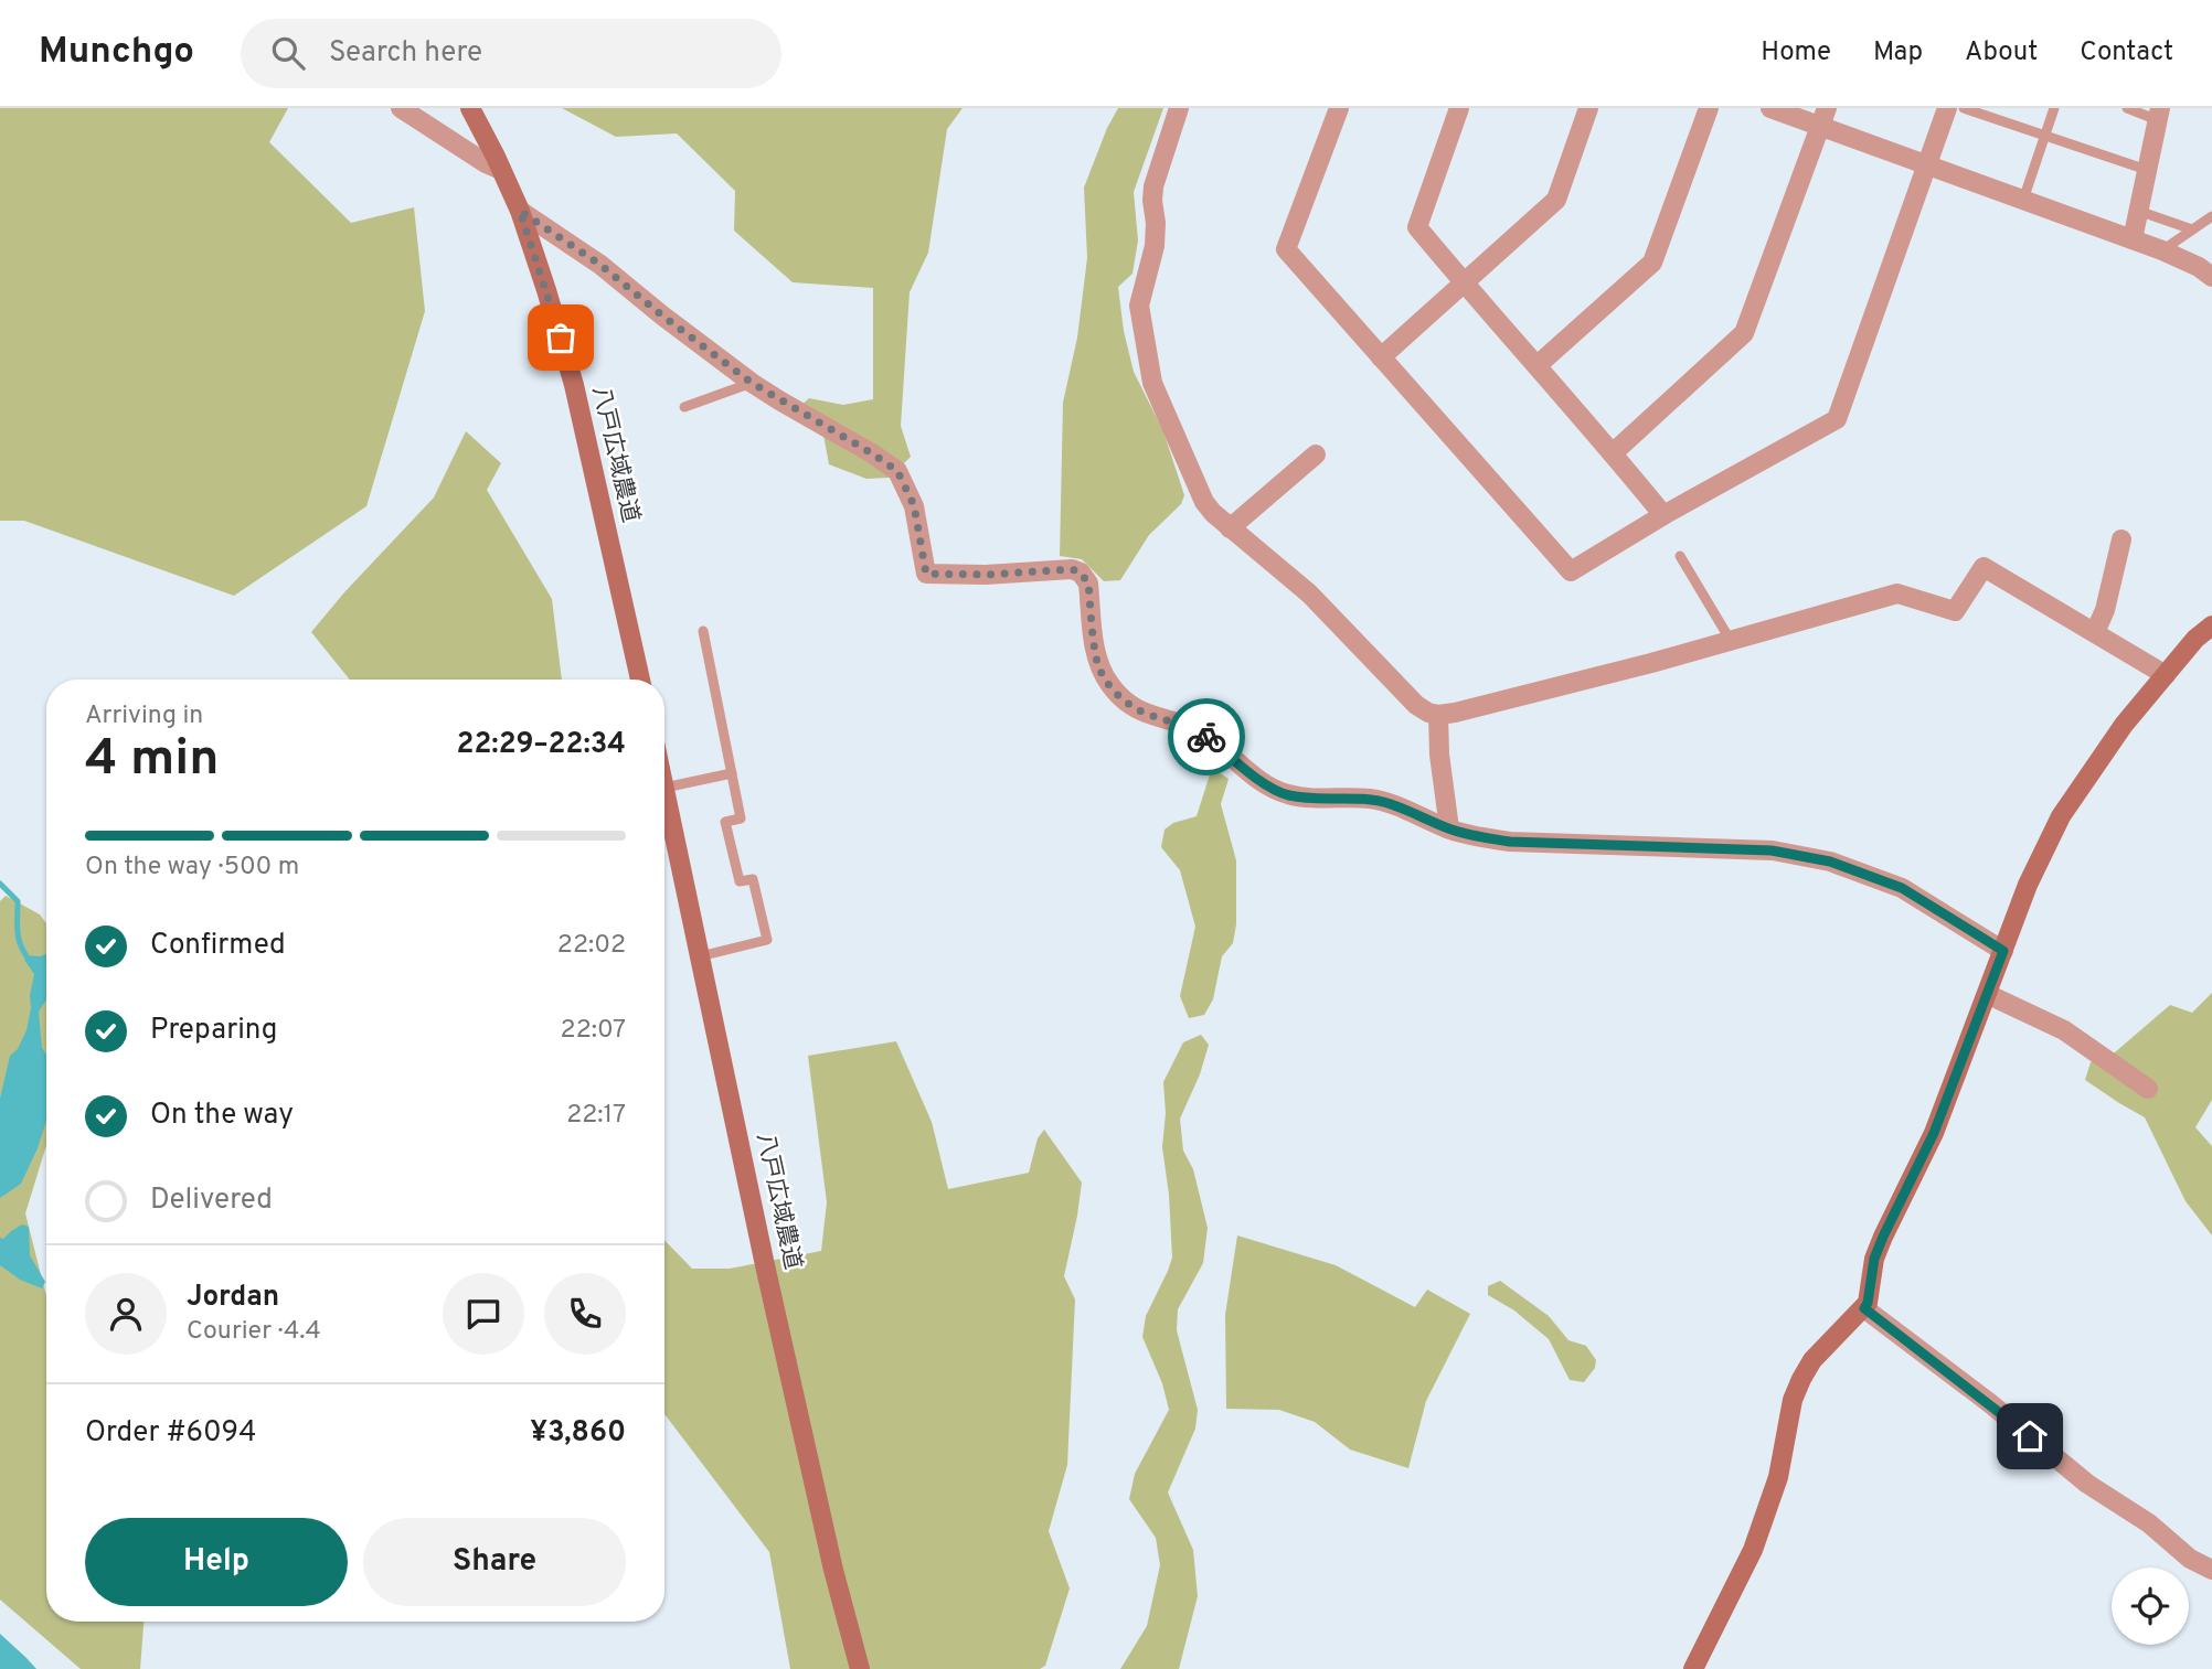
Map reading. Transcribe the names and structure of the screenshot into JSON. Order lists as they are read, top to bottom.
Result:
{
  "streets": {
    "street": ["八戸広域農道"]
  },
  "page": {
    "header": "Munchgo",
    "search": "Search here",
    "nav": [
      "Home",
      "Map",
      "About",
      "Contact"
    ],
    "heading": ["4 min", "Arriving in", "22:29–22:34"],
    "panel": [
      "Jordan",
      "Courier · 4.4",
      "Order #6094",
      "¥3,860"
    ],
    "bar": "On the way · 500 m",
    "list": [
      ["Confirmed", "22:02"],
      ["Preparing", "22:07"],
      ["On the way", "22:17"],
      "Delivered"
    ],
    "buttons": ["Help", "Share"]
  }
}
